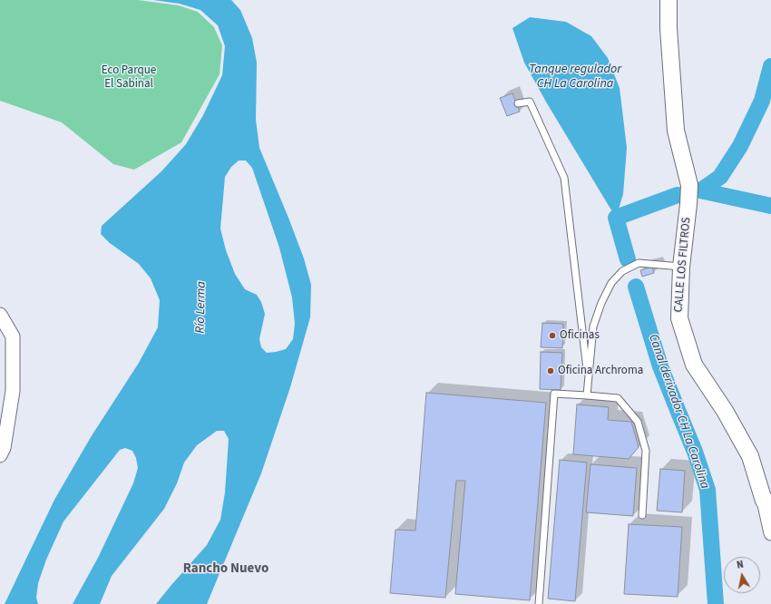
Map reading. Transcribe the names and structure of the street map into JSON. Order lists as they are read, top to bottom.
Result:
{
  "streets": {
    "street": ["CALLE LOS FILTROS"]
  },
  "districts": ["Rancho Nuevo"],
  "water": ["Tanque regulador CH La Carolina", "Río Lerma", "Canal derivador CH La Carolina"],
  "parks": ["Eco Parque El Sabinal"],
  "places": ["Oficinas", "Oficina Archroma"],
  "north": "top"
}
